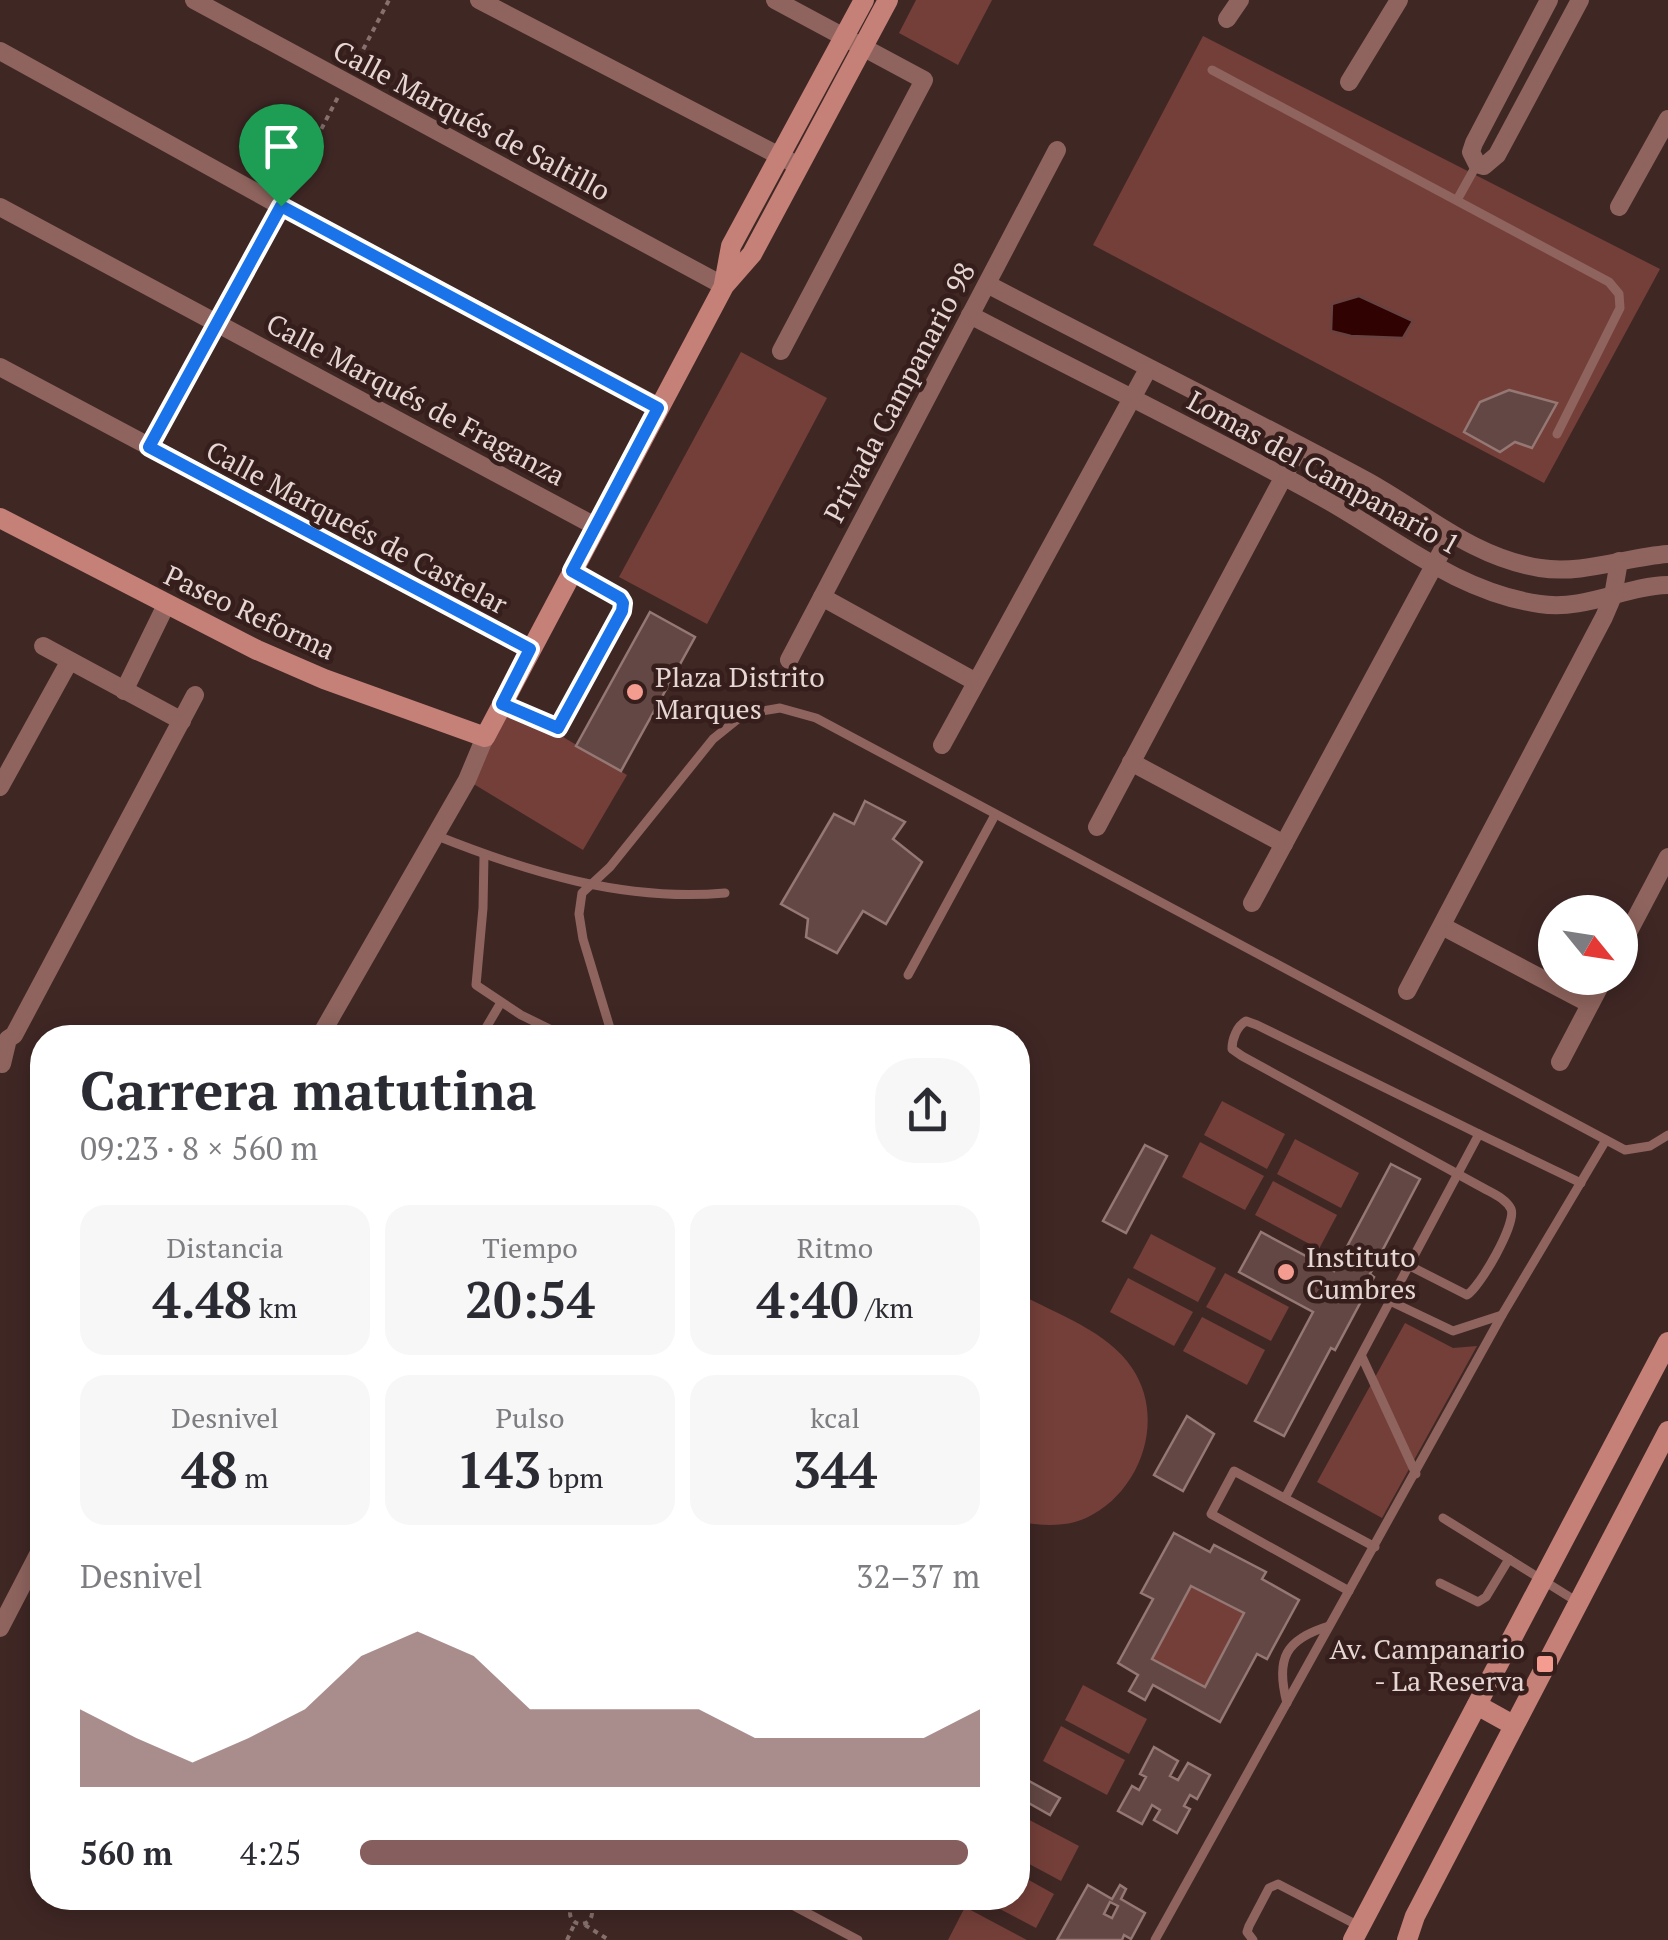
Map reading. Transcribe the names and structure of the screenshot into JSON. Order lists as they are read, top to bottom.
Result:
{
  "streets": {
    "street": [
      "Calle Marqués de Saltillo",
      "Privada Campanario 98",
      "Calle Marqués de Fraganza",
      "Lomas del Campanario 1",
      "Calle Marqueés de Castelar",
      "Paseo Reforma"
    ]
  },
  "crossings": [
    ["Privada Campanario 98", "Lomas del Campanario 1"]
  ],
  "places": {
    "other": ["Plaza Distrito Marques", "Instituto Cumbres"],
    "transit": ["Av. Campanario - La Reserva"]
  },
  "north": "bottom right",
  "page": {
    "heading": ["Carrera matutina", "09:23 · 8 × 560 m"],
    "stats": [
      ["Distancia", "4.48 km"],
      ["Tiempo", "20:54"],
      ["Ritmo", "4:40 /km"],
      ["Desnivel", "48 m"],
      ["Pulso", "143 bpm"],
      ["kcal", "344"]
    ],
    "chart": ["Desnivel", "32–37 m"],
    "list": [
      {
        "name": "560 m",
        "note": "4:25"
      }
    ]
  }
}
